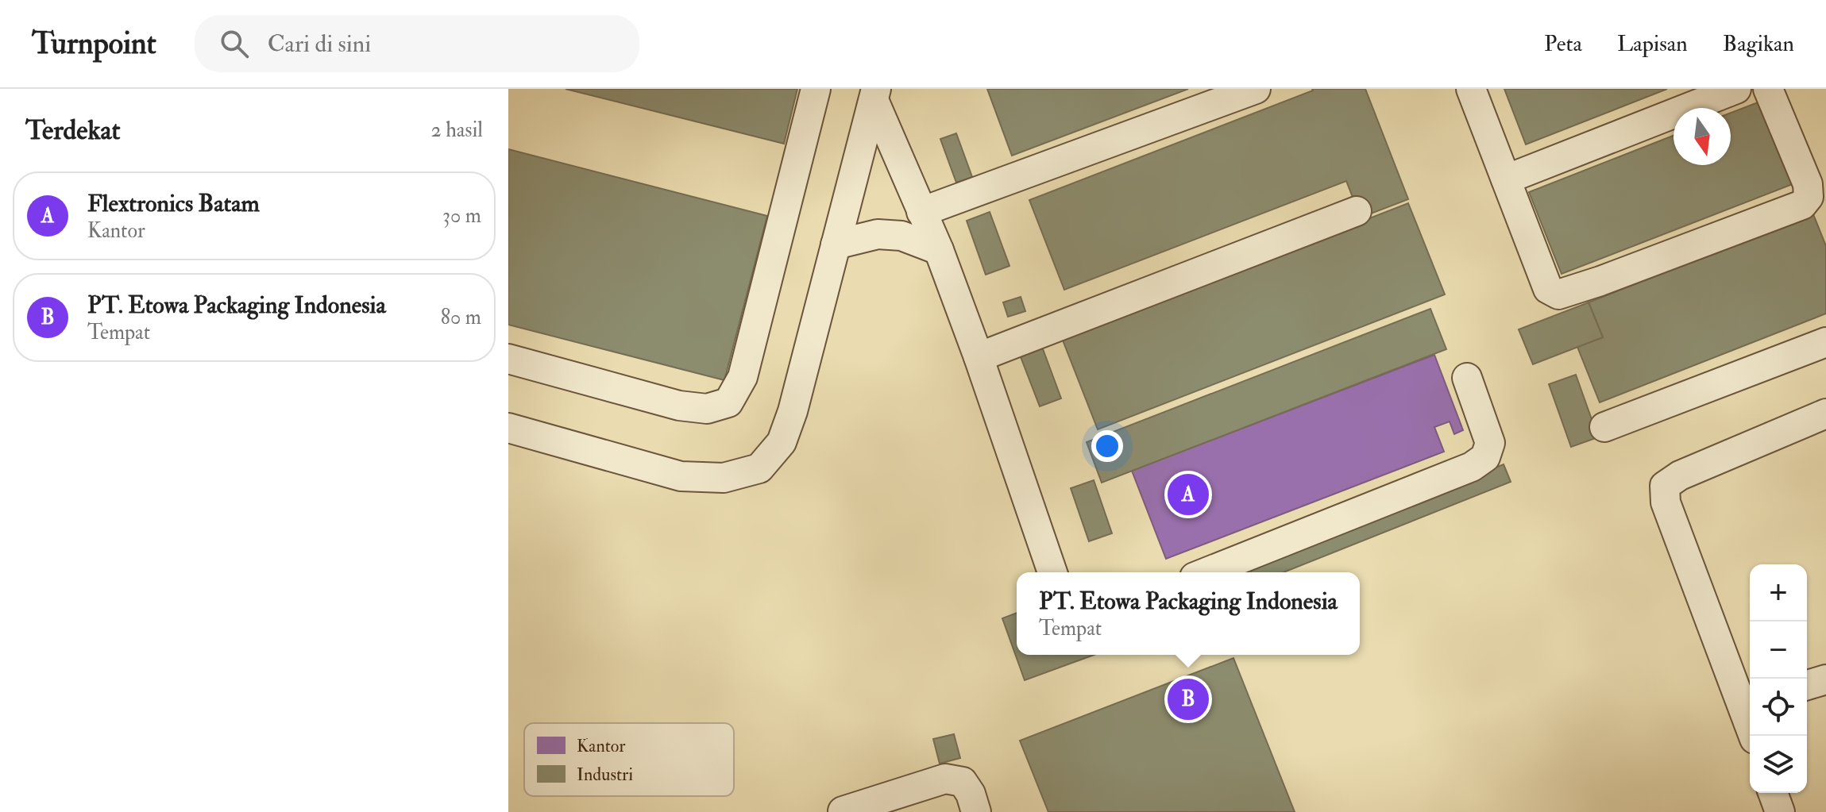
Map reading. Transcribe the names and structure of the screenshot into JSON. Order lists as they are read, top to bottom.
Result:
{
  "legend": ["Kantor", "Industri"],
  "north": "bottom",
  "page": {
    "header": "Turnpoint",
    "search": "Cari di sini",
    "nav": ["Peta", "Lapisan", "Bagikan"],
    "heading": ["Terdekat", "2 hasil"],
    "list": [
      {
        "mark": "A",
        "name": "Flextronics Batam",
        "note": "Kantor",
        "value": "30 m"
      },
      {
        "mark": "B",
        "name": "PT. Etowa Packaging Indonesia",
        "note": "Tempat",
        "value": "80 m"
      }
    ],
    "pins": ["A", "B"],
    "map_buttons": ["+", "−"],
    "popup": ["PT. Etowa Packaging Indonesia", "Tempat"]
  }
}
